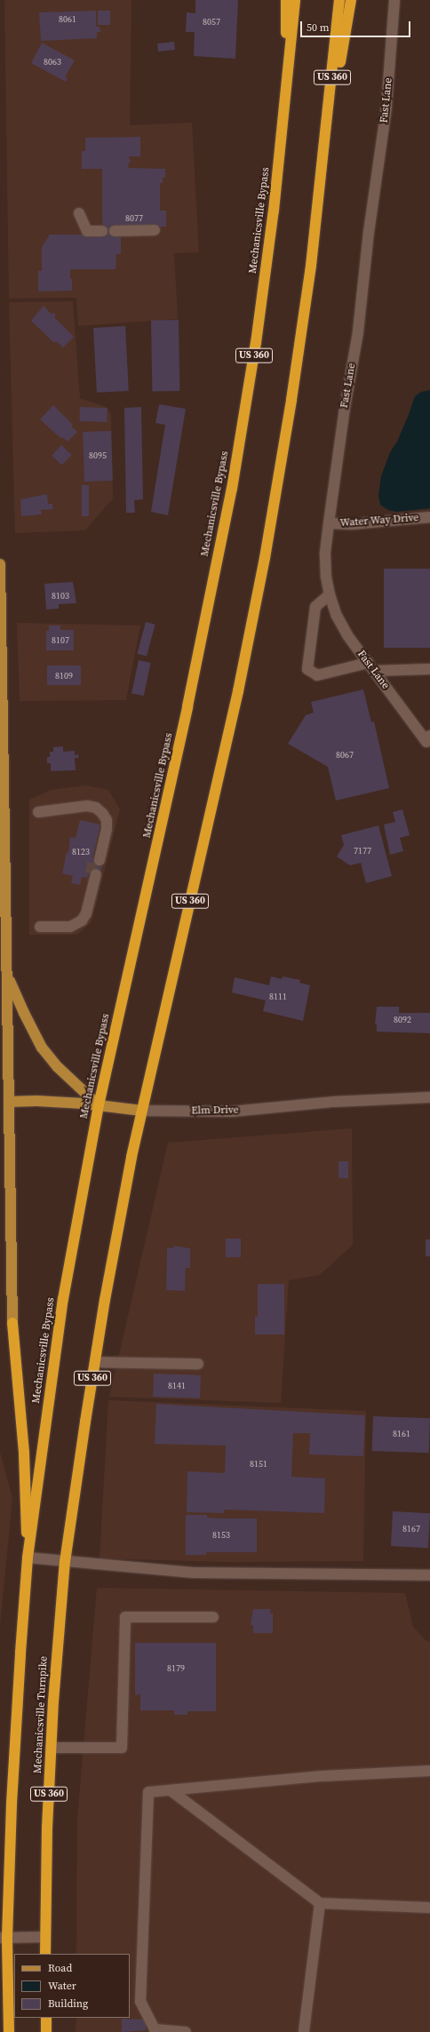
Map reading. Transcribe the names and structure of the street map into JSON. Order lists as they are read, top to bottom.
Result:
{
  "streets": {
    "highway": ["US 360", "Mechanicsville Bypass", "Mechanicsville Turnpike"],
    "main road": ["Elm Drive"],
    "street": ["Fast Lane", "Water Way Drive"]
  },
  "crossings": [
    ["US 360", "Mechanicsville Bypass"],
    ["US 360", "Elm Drive"],
    ["US 360", "Mechanicsville Turnpike"],
    ["Fast Lane", "Water Way Drive"],
    ["Mechanicsville Bypass", "Elm Drive"]
  ],
  "house_numbers": [
    "8061",
    "8057",
    "8063",
    "8077",
    "8095",
    "8103",
    "8107",
    "8109",
    "8067",
    "7177",
    "8123",
    "8111",
    "8092",
    "8141",
    "8161",
    "8151",
    "8167",
    "8153",
    "8179"
  ],
  "legend": ["Road", "Water", "Building"],
  "scale_bar": "50 m"
}
